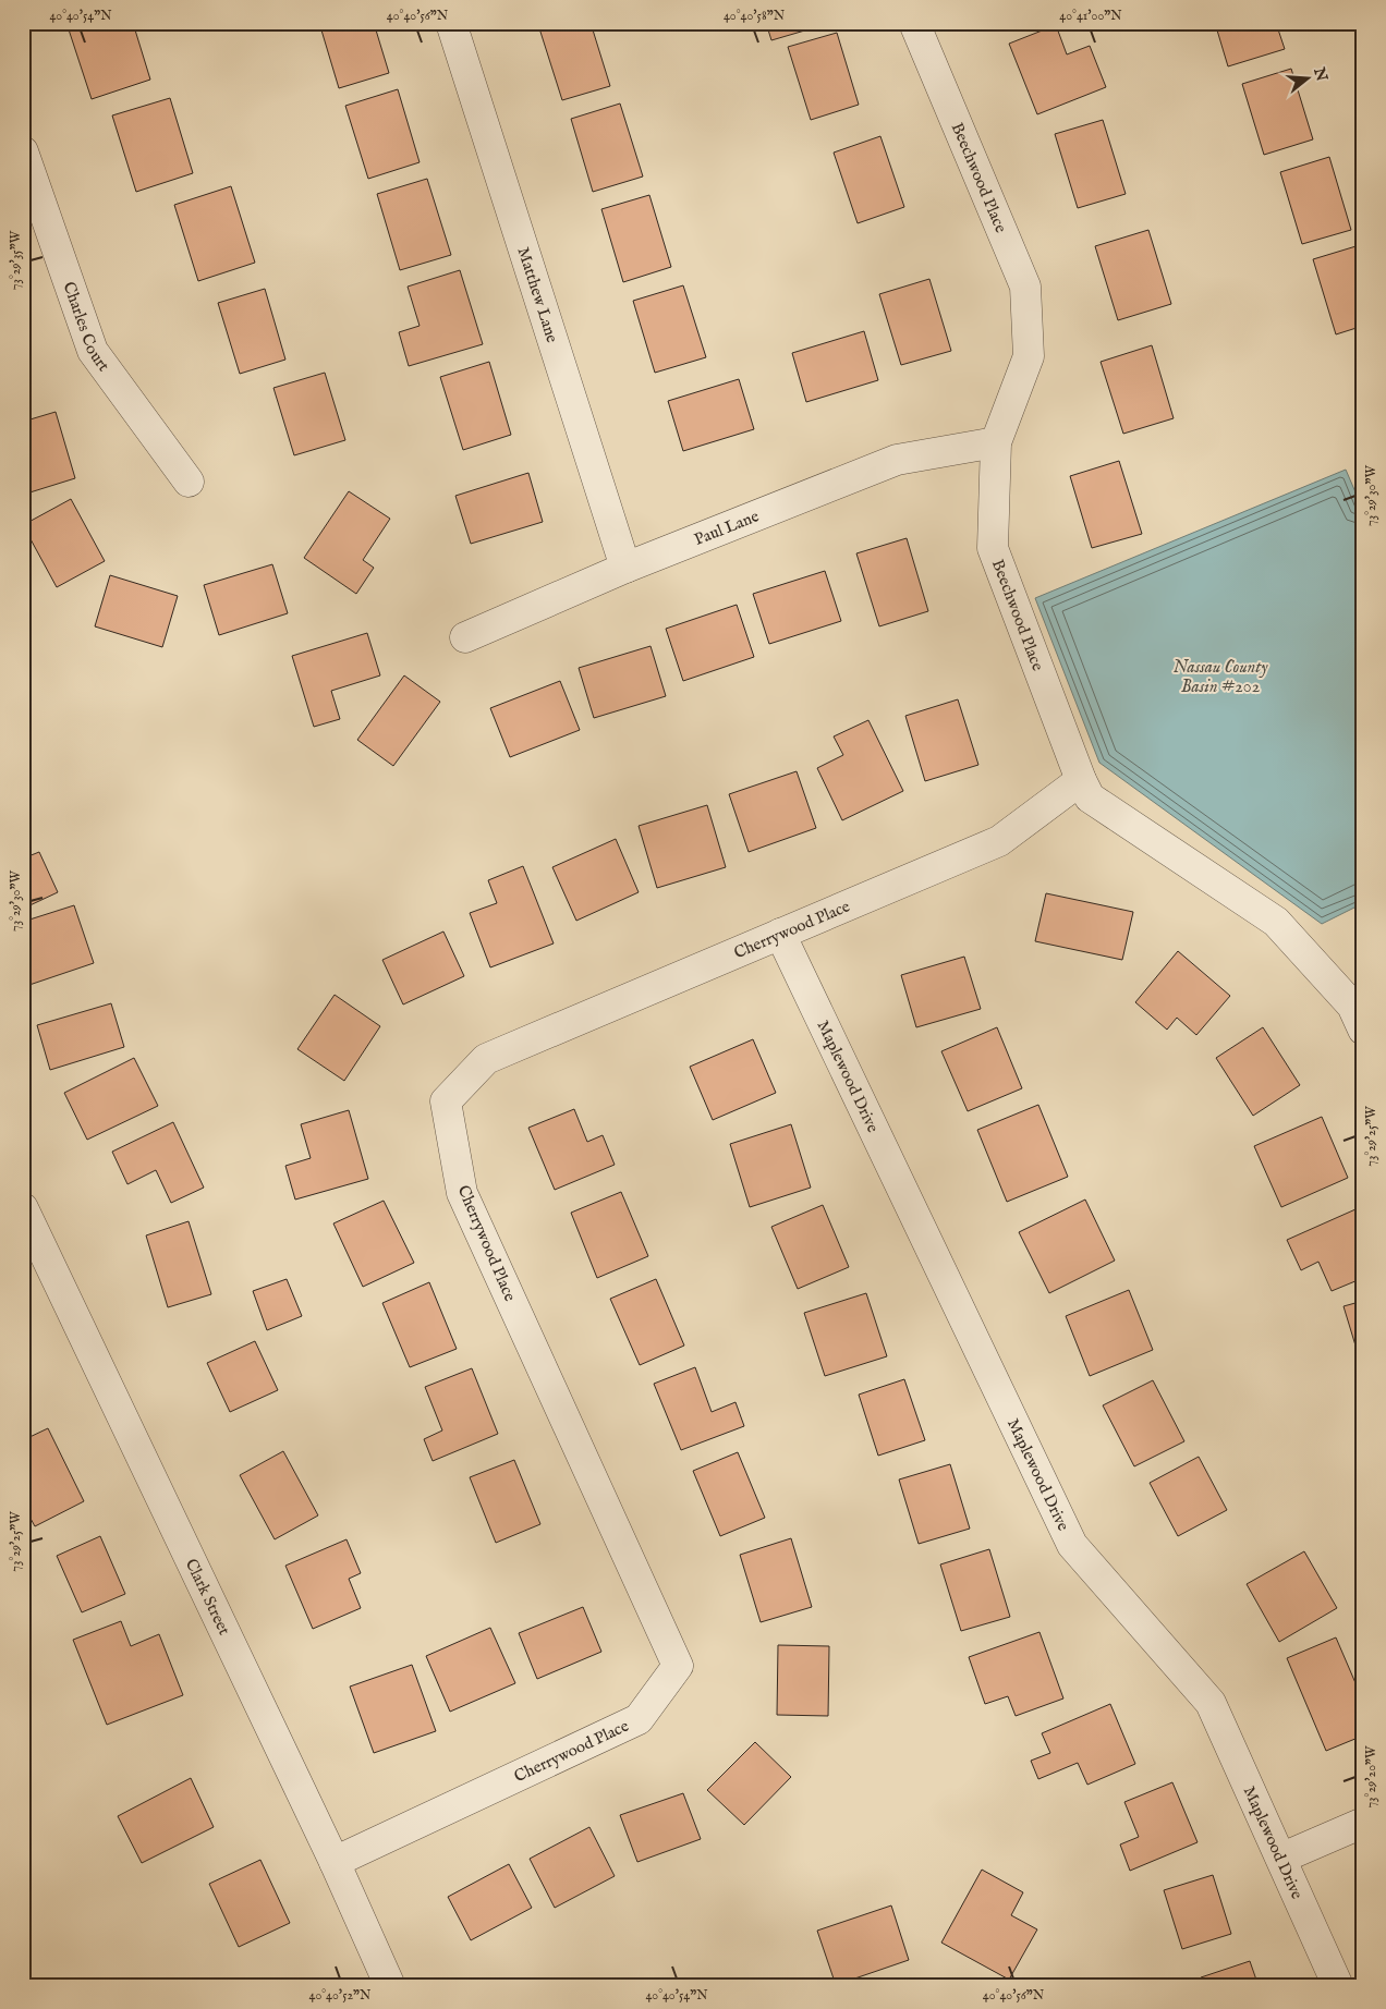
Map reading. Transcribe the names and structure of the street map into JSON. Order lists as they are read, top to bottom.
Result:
{
  "streets": {
    "street": [
      "Beechwood Place",
      "Matthew Lane",
      "Charles Court",
      "Paul Lane",
      "Cherrywood Place",
      "Maplewood Drive",
      "Clark Street"
    ]
  },
  "crossings": [
    ["Beechwood Place", "Paul Lane"],
    ["Beechwood Place", "Cherrywood Place"],
    ["Matthew Lane", "Paul Lane"],
    ["Cherrywood Place", "Maplewood Drive"],
    ["Cherrywood Place", "Clark Street"]
  ],
  "water": ["Nassau County Basin #202"],
  "north": "right",
  "coordinates": [
    "40°40'54\"N",
    "40°40'56\"N",
    "40°40'58\"N",
    "40°41'00\"N",
    "73°29'35\"W",
    "73°29'30\"W",
    "73°29'25\"W",
    "73°29'20\"W",
    "40°40'52\"N"
  ]
}
